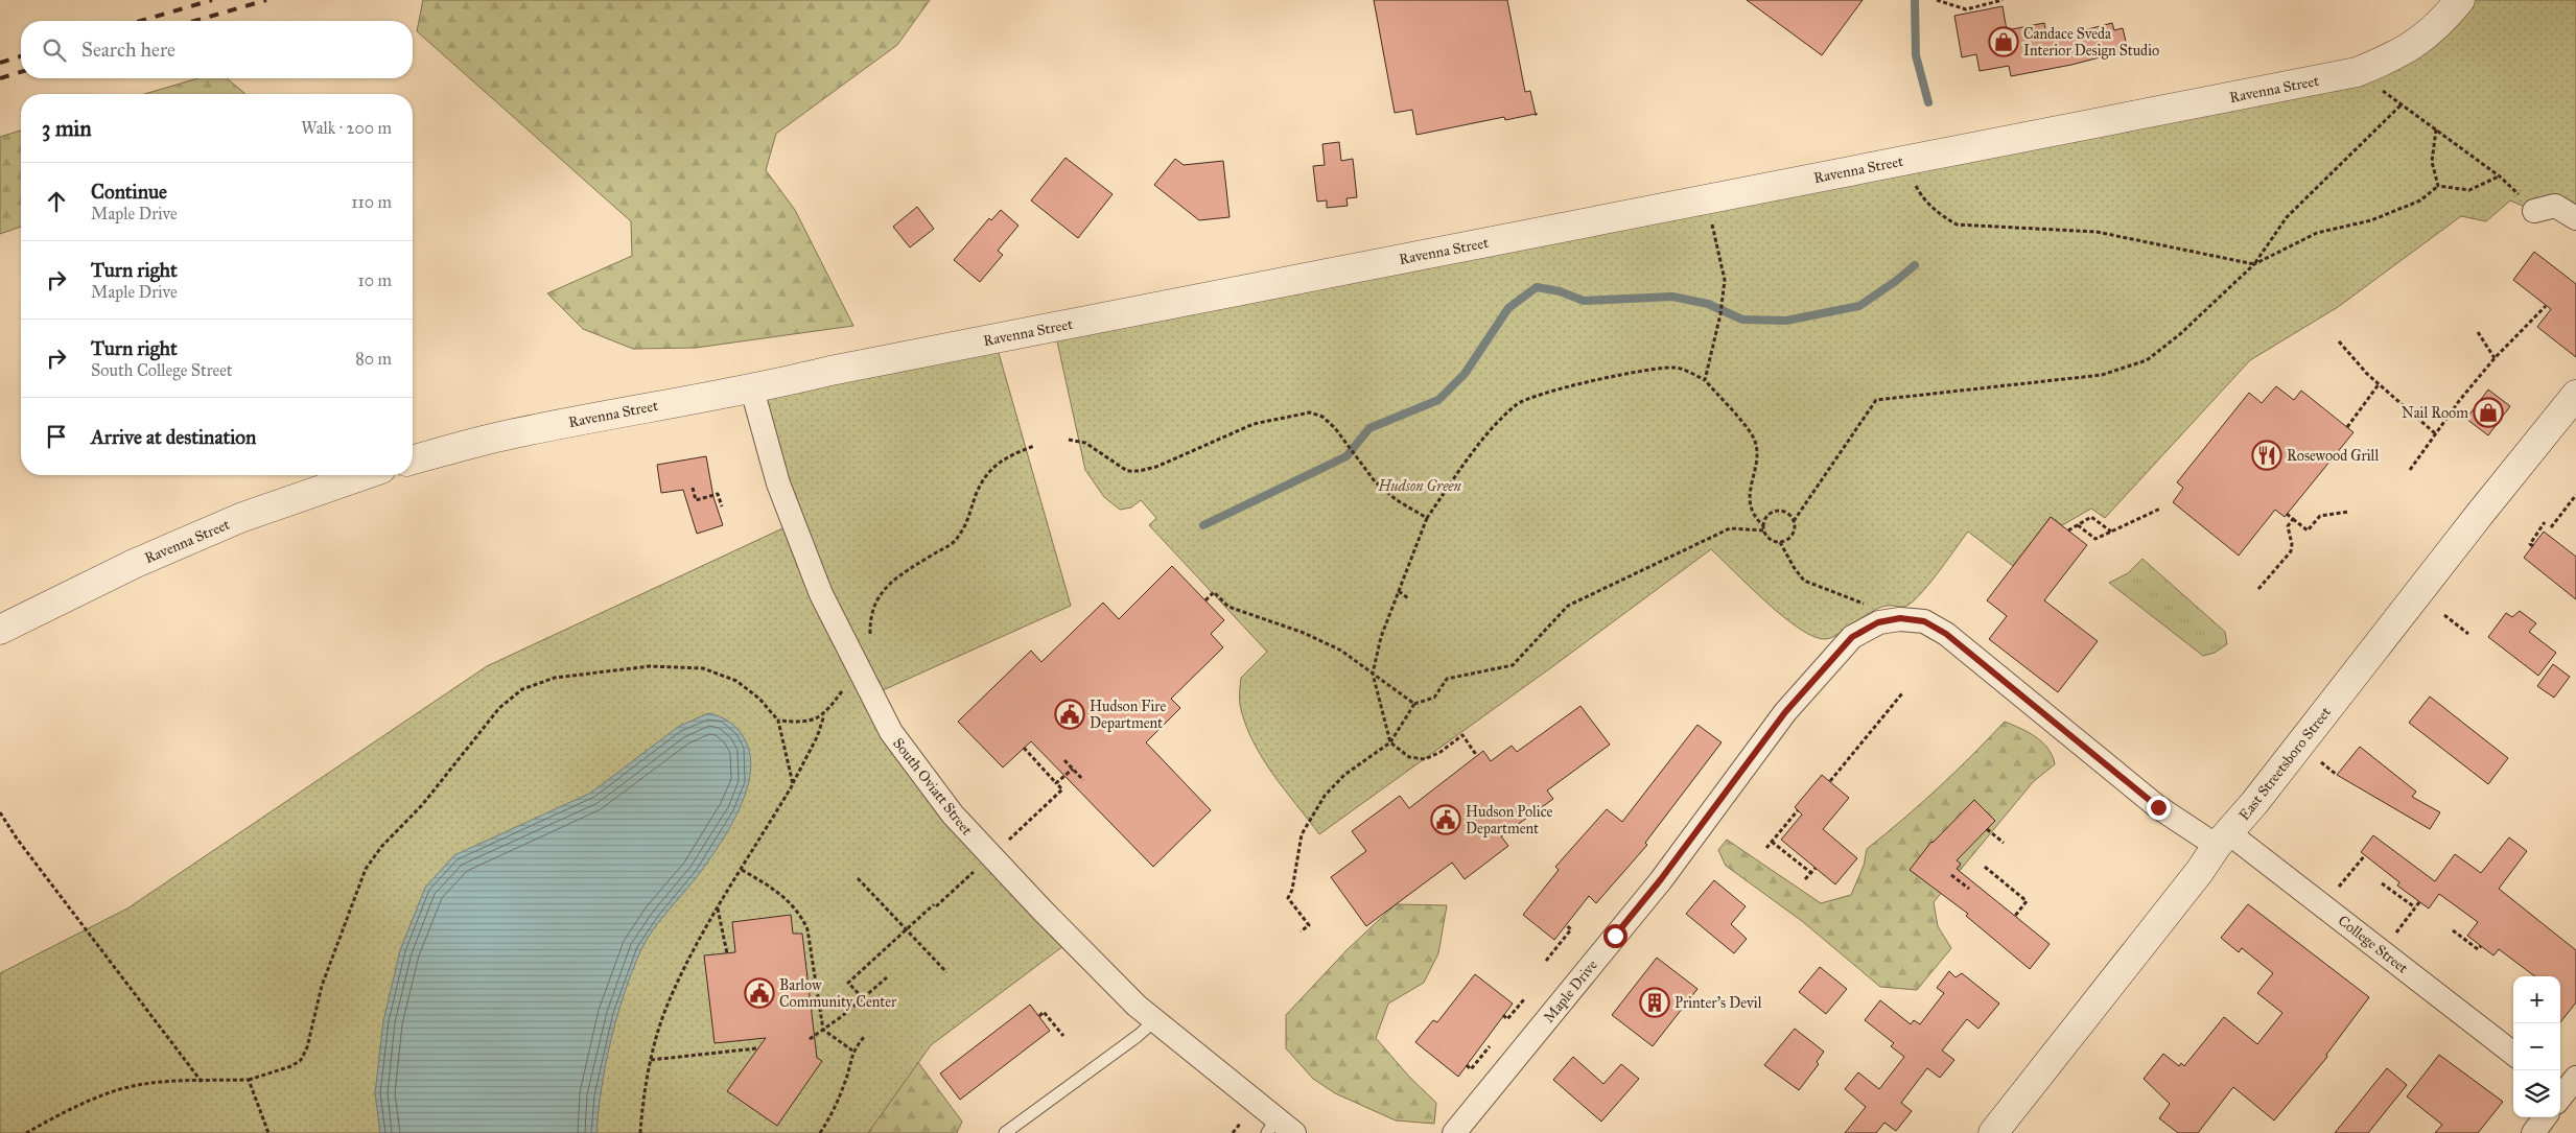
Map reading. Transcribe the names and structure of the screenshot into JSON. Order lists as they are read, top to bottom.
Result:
{
  "streets": {
    "street": [
      "Ravenna Street",
      "East Streetsboro Street",
      "South Oviatt Street",
      "College Street",
      "Maple Drive"
    ]
  },
  "crossings": [
    ["Ravenna Street", "South Oviatt Street"],
    ["East Streetsboro Street", "College Street"],
    ["College Street", "Maple Drive"]
  ],
  "parks": ["Hudson Green"],
  "places": {
    "shop": ["Candace Sveda Interior Design Studio", "Nail Room"],
    "restaurant": ["Rosewood Grill"],
    "public building": ["Hudson Fire Department", "Hudson Police Department", "Barlow Community Center"],
    "building": ["Printer's Devil"]
  },
  "page": {
    "search": "Search here",
    "heading": ["3 min", "Walk · 200 m"],
    "list": [
      ["Continue", "Maple Drive", "110 m"],
      ["Turn right", "Maple Drive", "10 m"],
      ["Turn right", "South College Street", "80 m"],
      "Arrive at destination"
    ],
    "map_buttons": ["+", "−"]
  }
}
